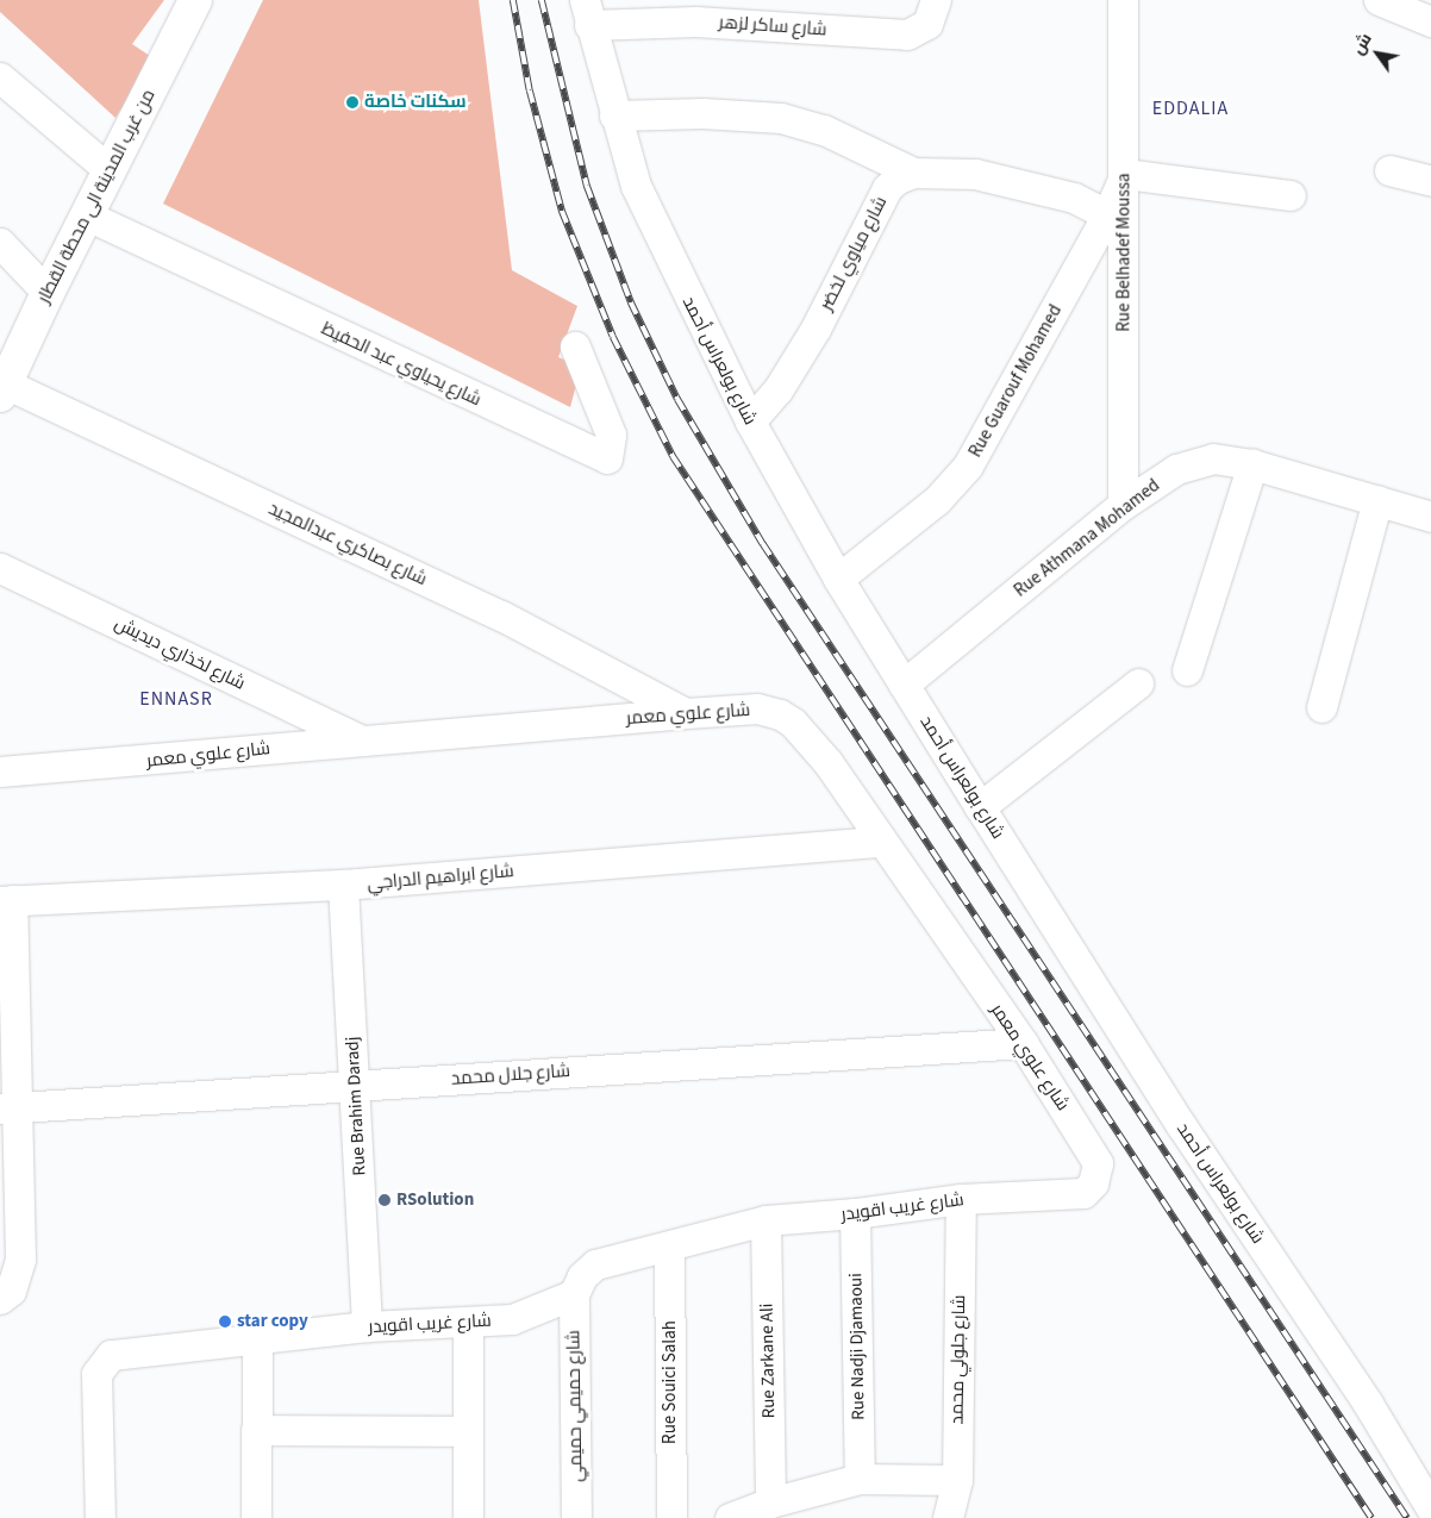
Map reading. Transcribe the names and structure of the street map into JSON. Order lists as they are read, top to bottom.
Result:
{
  "streets": {
    "street": [
      "شارع ساكر لزهر",
      "من غرب المدينة الى محطة القطار",
      "Rue Belhadef Moussa",
      "شارع مياوي لخضر",
      "شارع بولعراس أحمد",
      "شارع يحياوي عبد الحفيظ",
      "Rue Guarouf Mohamed",
      "Rue Athmana Mohamed",
      "شارع بصاكري عبدالمجيد",
      "شارع لخذاري ديديش",
      "شارع علوي معمر",
      "شارع ابراهيم الدراجي",
      "شارع جلال محمد",
      "Rue Brahim Daradj",
      "شارع غريب اقويدر",
      "Rue Nadji Djamaoui",
      "شارع جلولي محمد",
      "Rue Zarkane Ali",
      "Rue Souici Salah",
      "شارع حميمي حميمي"
    ]
  },
  "crossings": [
    ["شارع ساكر لزهر", "شارع بولعراس أحمد"],
    ["من غرب المدينة الى محطة القطار", "شارع يحياوي عبد الحفيظ"],
    ["من غرب المدينة الى محطة القطار", "شارع بصاكري عبدالمجيد"],
    ["Rue Belhadef Moussa", "Rue Guarouf Mohamed"],
    ["Rue Belhadef Moussa", "Rue Athmana Mohamed"],
    ["شارع مياوي لخضر", "شارع بولعراس أحمد"],
    ["شارع بولعراس أحمد", "Rue Guarouf Mohamed"],
    ["شارع بولعراس أحمد", "Rue Athmana Mohamed"],
    ["شارع بصاكري عبدالمجيد", "شارع علوي معمر"],
    ["شارع لخذاري ديديش", "شارع علوي معمر"],
    ["شارع علوي معمر", "شارع ابراهيم الدراجي"],
    ["شارع علوي معمر", "شارع جلال محمد"],
    ["شارع علوي معمر", "شارع غريب اقويدر"],
    ["شارع ابراهيم الدراجي", "Rue Brahim Daradj"],
    ["شارع جلال محمد", "Rue Brahim Daradj"],
    ["Rue Brahim Daradj", "شارع غريب اقويدر"],
    ["شارع غريب اقويدر", "Rue Nadji Djamaoui"],
    ["شارع غريب اقويدر", "شارع جلولي محمد"],
    ["شارع غريب اقويدر", "Rue Zarkane Ali"],
    ["شارع غريب اقويدر", "Rue Souici Salah"],
    ["شارع غريب اقويدر", "شارع حميمي حميمي"]
  ],
  "districts": ["EDDALIA", "ENNASR"],
  "places": ["سكنات خاصة", "RSolution", "star copy"],
  "north": "top left"
}
